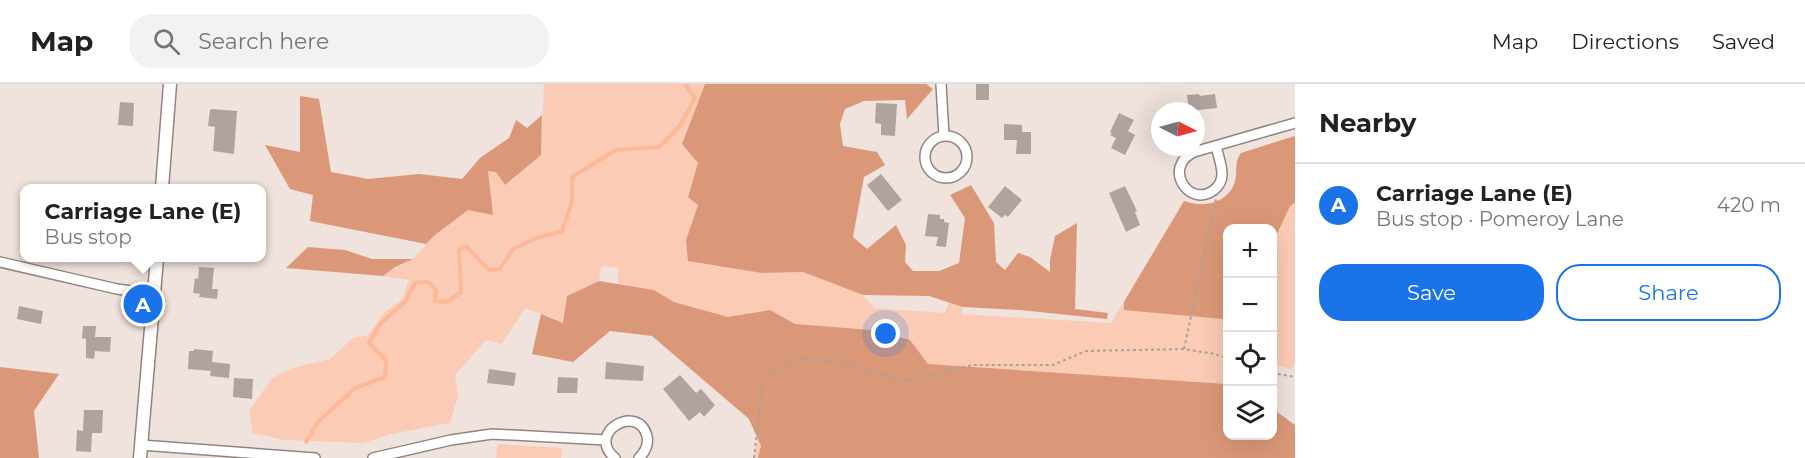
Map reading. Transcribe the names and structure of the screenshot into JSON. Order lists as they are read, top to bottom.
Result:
{
  "north": "right",
  "page": {
    "header": "Map",
    "search": "Search here",
    "nav": ["Map", "Directions", "Saved"],
    "heading": "Nearby",
    "list": [
      {
        "mark": "A",
        "name": "Carriage Lane (E)",
        "note": "Bus stop · Pomeroy Lane",
        "value": "420 m"
      }
    ],
    "popup": ["Carriage Lane (E)", "Bus stop"],
    "map_buttons": ["+", "−"],
    "buttons": ["Save", "Share"],
    "pins": "A"
  }
}
